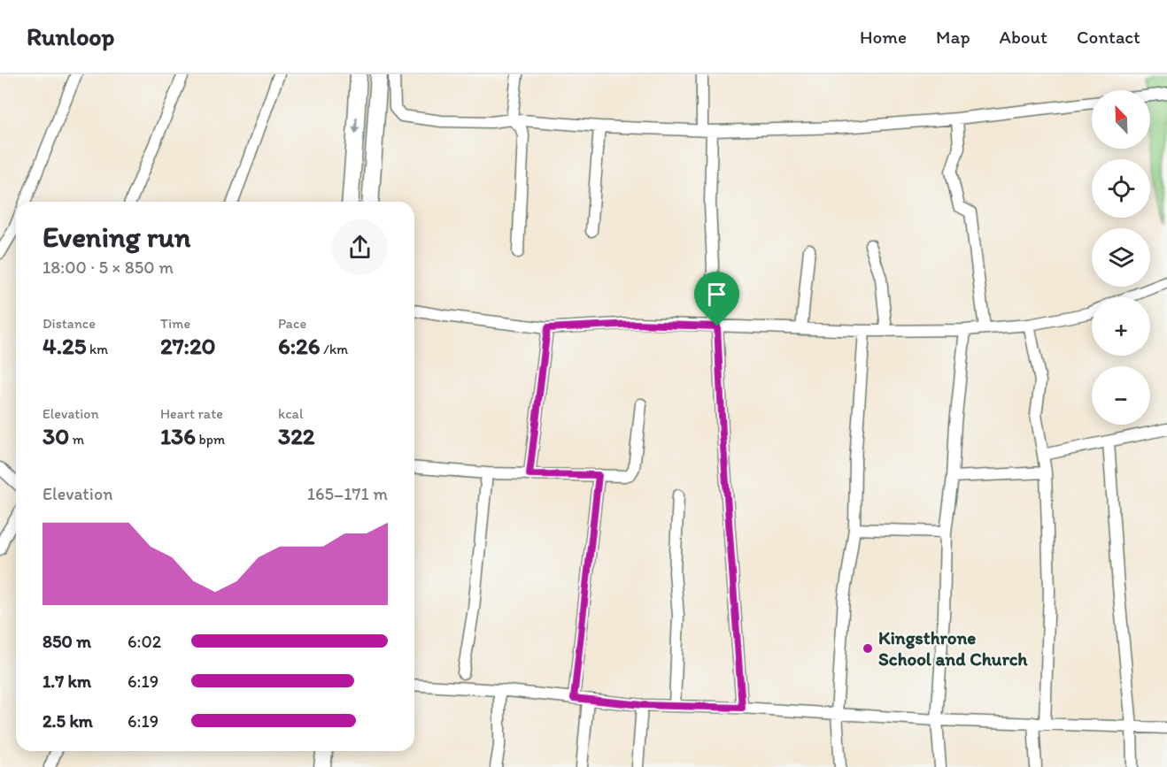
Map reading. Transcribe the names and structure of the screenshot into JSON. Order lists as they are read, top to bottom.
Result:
{
  "places": ["Kingsthrone School and Church"],
  "north": "top left",
  "page": {
    "header": "Runloop",
    "nav": [
      "Home",
      "Map",
      "About",
      "Contact"
    ],
    "map_buttons": ["+", "−"],
    "heading": ["Evening run", "18:00 · 5 × 850 m"],
    "stats": [
      ["Distance", "4.25 km"],
      ["Time", "27:20"],
      ["Pace", "6:26 /km"],
      ["Elevation", "30 m"],
      ["Heart rate", "136 bpm"],
      ["kcal", "322"]
    ],
    "chart": ["Elevation", "165–171 m"],
    "list": [
      {
        "name": "850 m",
        "note": "6:02"
      },
      {
        "name": "1.7 km",
        "note": "6:19"
      },
      {
        "name": "2.5 km",
        "note": "6:19"
      }
    ]
  }
}
